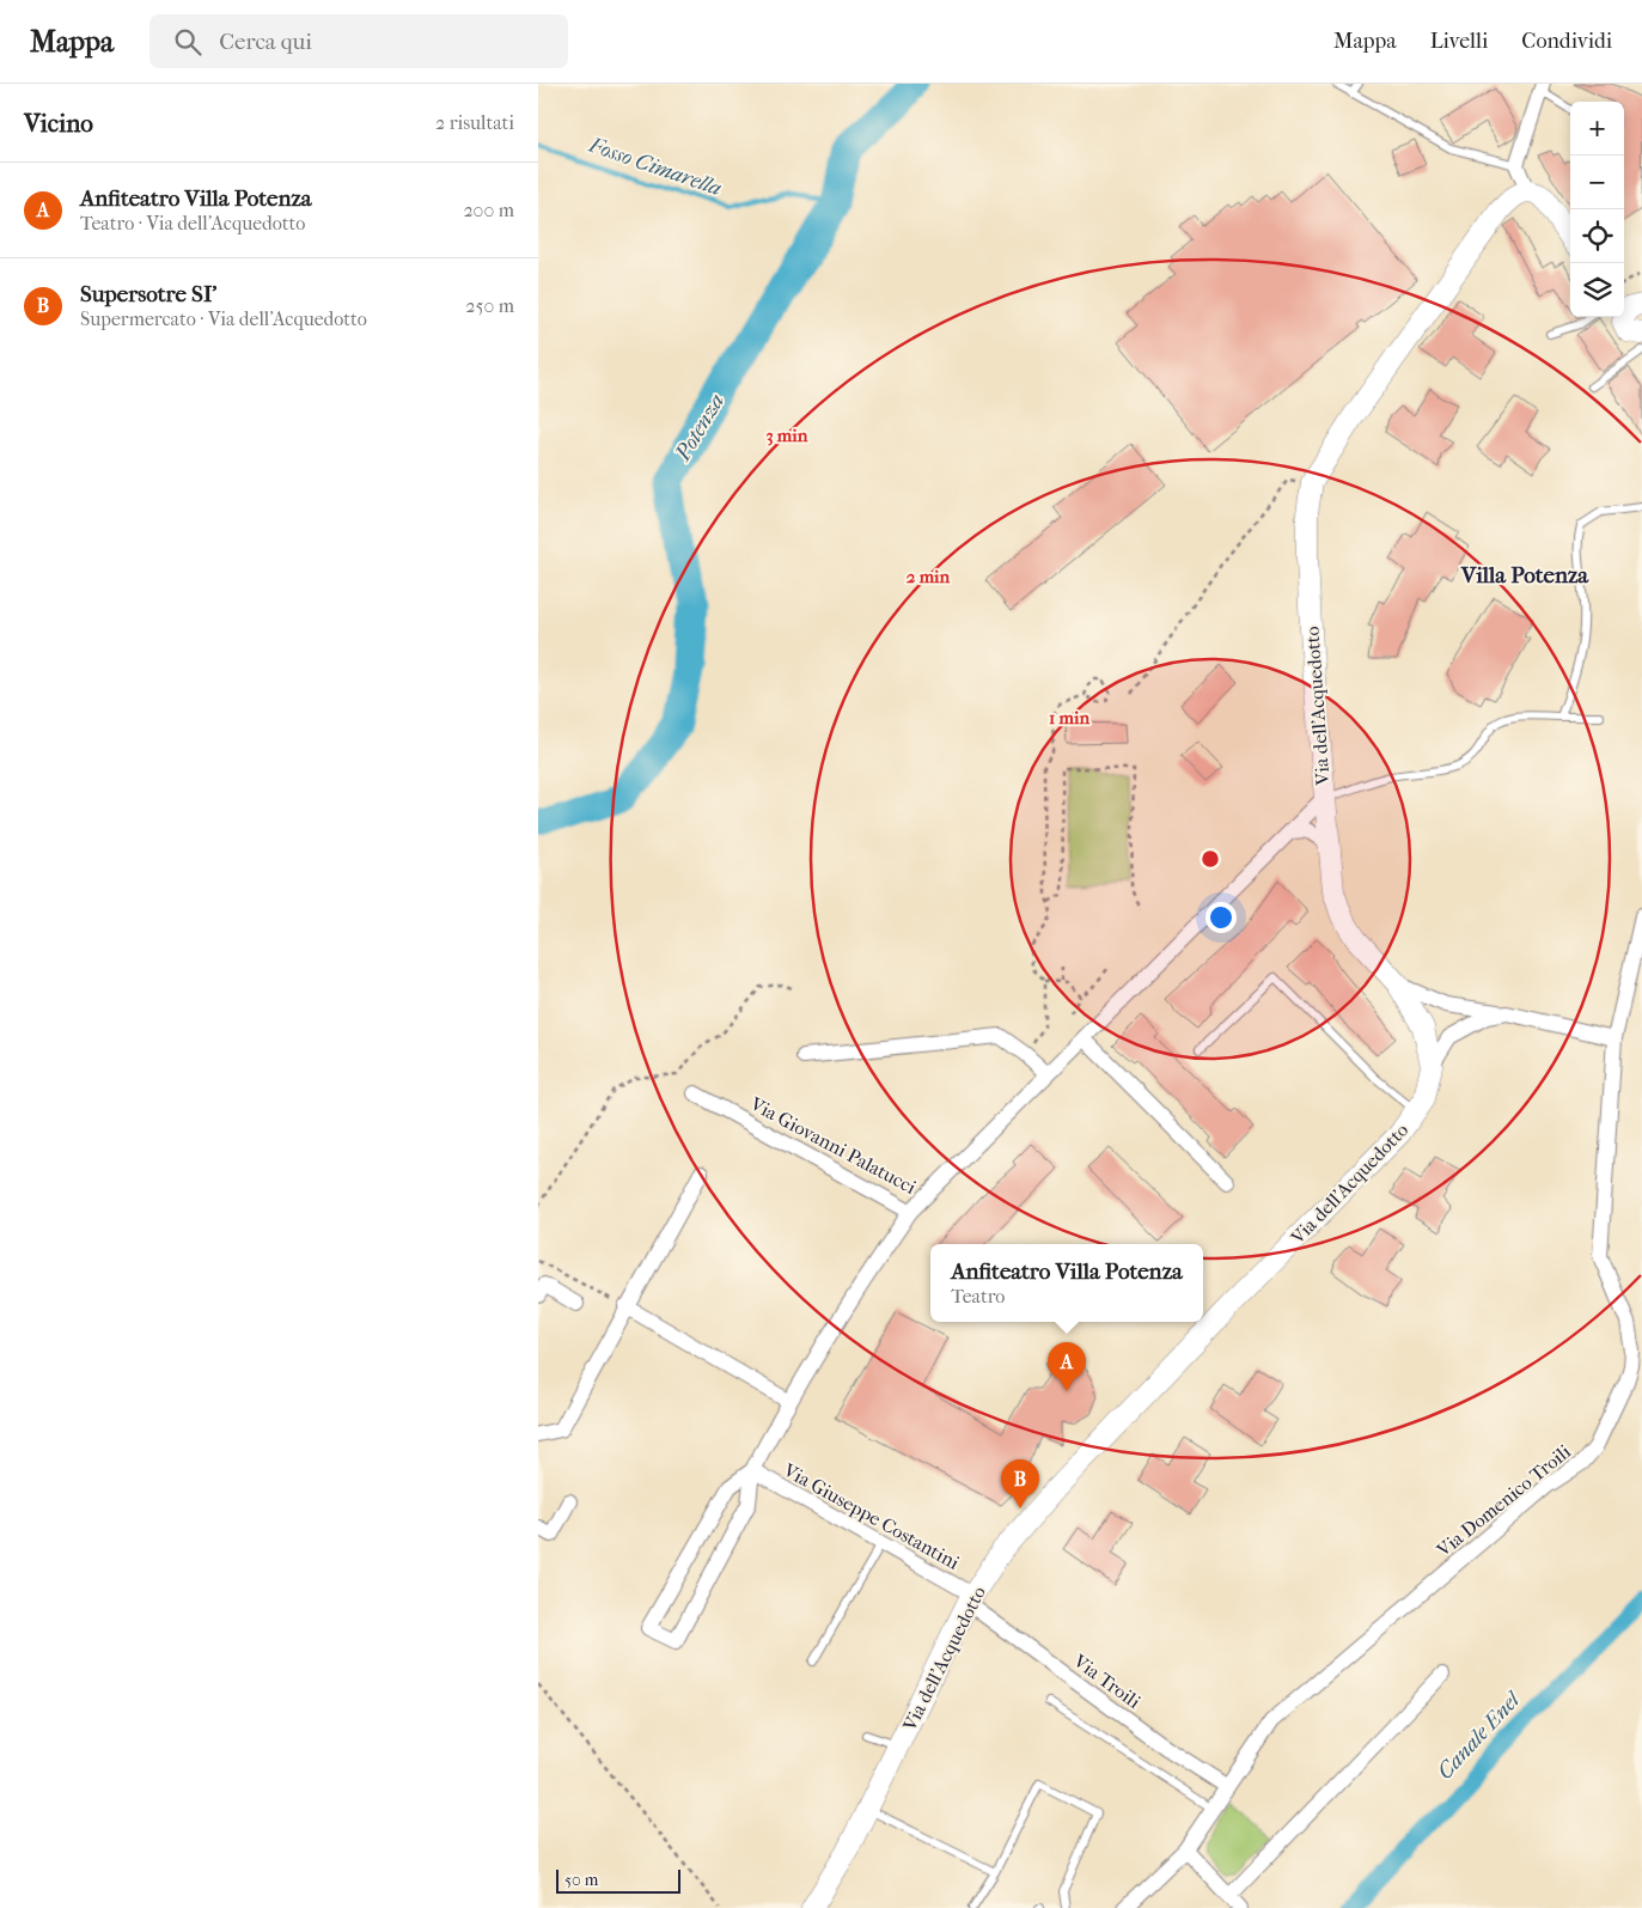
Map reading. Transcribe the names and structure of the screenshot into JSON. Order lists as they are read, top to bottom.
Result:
{
  "streets": {
    "street": [
      "Via dell'Acquedotto",
      "Via Giovanni Palatucci",
      "Via Domenico Troili",
      "Via Giuseppe Costantini",
      "Via Troili"
    ]
  },
  "crossings": [
    ["Via dell'Acquedotto", "Via Giovanni Palatucci"],
    ["Via dell'Acquedotto", "Via Giuseppe Costantini"],
    ["Via dell'Acquedotto", "Via Troili"],
    ["Via Giovanni Palatucci", "Via Giuseppe Costantini"],
    ["Via Domenico Troili", "Via Troili"],
    ["Via Giuseppe Costantini", "Via Troili"]
  ],
  "districts": ["Villa Potenza"],
  "water": ["Fosso Cimarella", "Potenza", "Canale Enel"],
  "scale_bar": "50 m",
  "page": {
    "header": "Mappa",
    "search": "Cerca qui",
    "nav": ["Mappa", "Livelli", "Condividi"],
    "heading": ["Vicino", "2 risultati"],
    "map_buttons": ["+", "−"],
    "list": [
      {
        "mark": "A",
        "name": "Anfiteatro Villa Potenza",
        "note": "Teatro · Via dell'Acquedotto",
        "value": "200 m"
      },
      {
        "mark": "B",
        "name": "Supersotre SI'",
        "note": "Supermercato · Via dell'Acquedotto",
        "value": "250 m"
      }
    ],
    "popup": ["Anfiteatro Villa Potenza", "Teatro"],
    "pins": ["A", "B"],
    "scale": "50 m"
  },
  "rings": ["3 min", "2 min", "1 min"]
}
